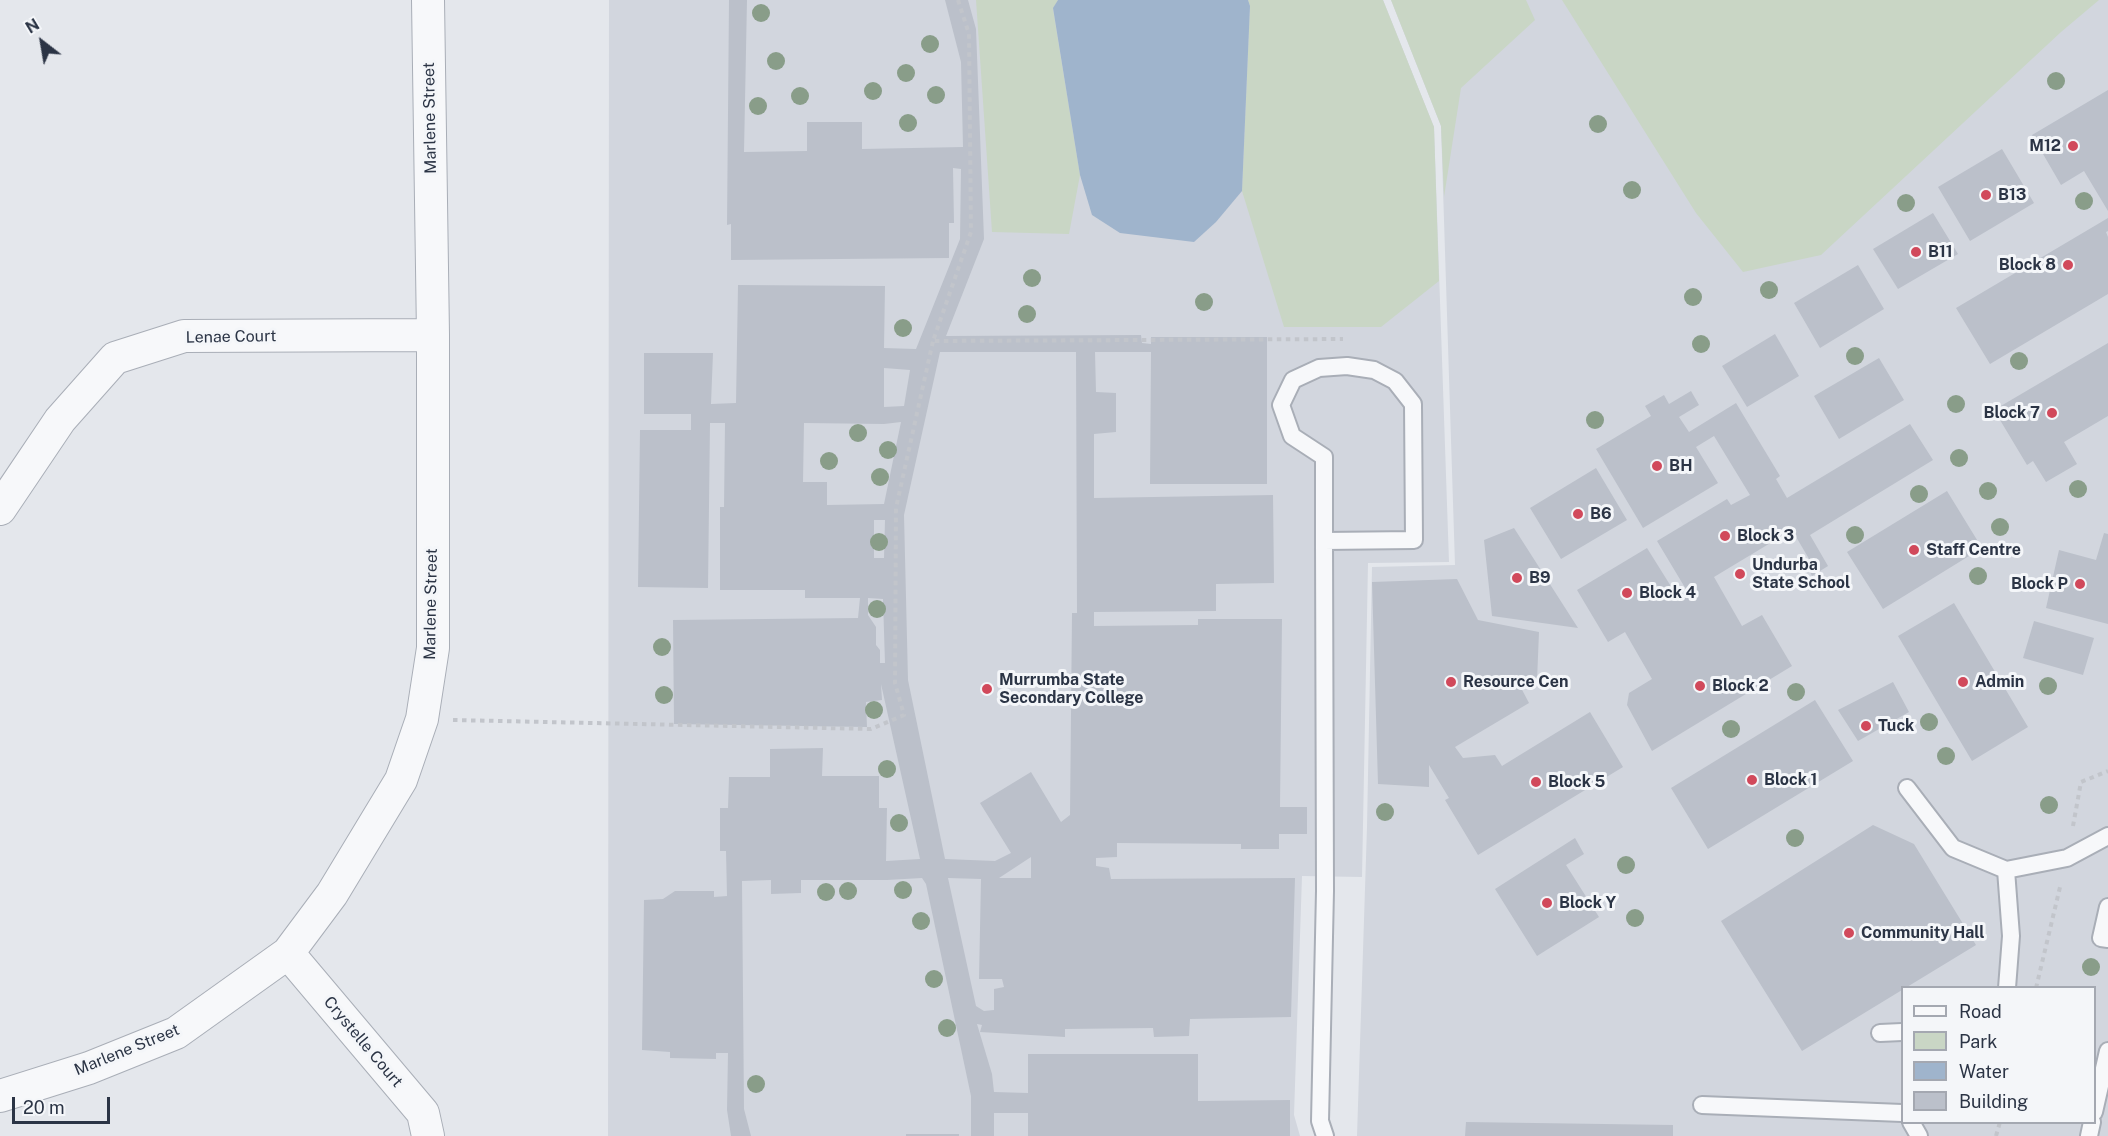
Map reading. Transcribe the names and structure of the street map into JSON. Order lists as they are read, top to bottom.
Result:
{
  "streets": {
    "street": ["Marlene Street", "Lenae Court", "Crystelle Court"]
  },
  "crossings": [
    ["Marlene Street", "Lenae Court"],
    ["Marlene Street", "Crystelle Court"]
  ],
  "places": [
    "M12",
    "B13",
    "B11",
    "Block 8",
    "Block 7",
    "BH",
    "B6",
    "Block 3",
    "Staff Centre",
    "Undurba State School",
    "B9",
    "Block P",
    "Block 4",
    "Resource Cen",
    "Admin",
    "Block 2",
    "Murrumba State Secondary College",
    "Tuck",
    "Block 1",
    "Block 5",
    "Block Y",
    "Community Hall"
  ],
  "legend": [
    "Road",
    "Park",
    "Water",
    "Building"
  ],
  "scale_bar": "20 m",
  "north": "top left"
}
